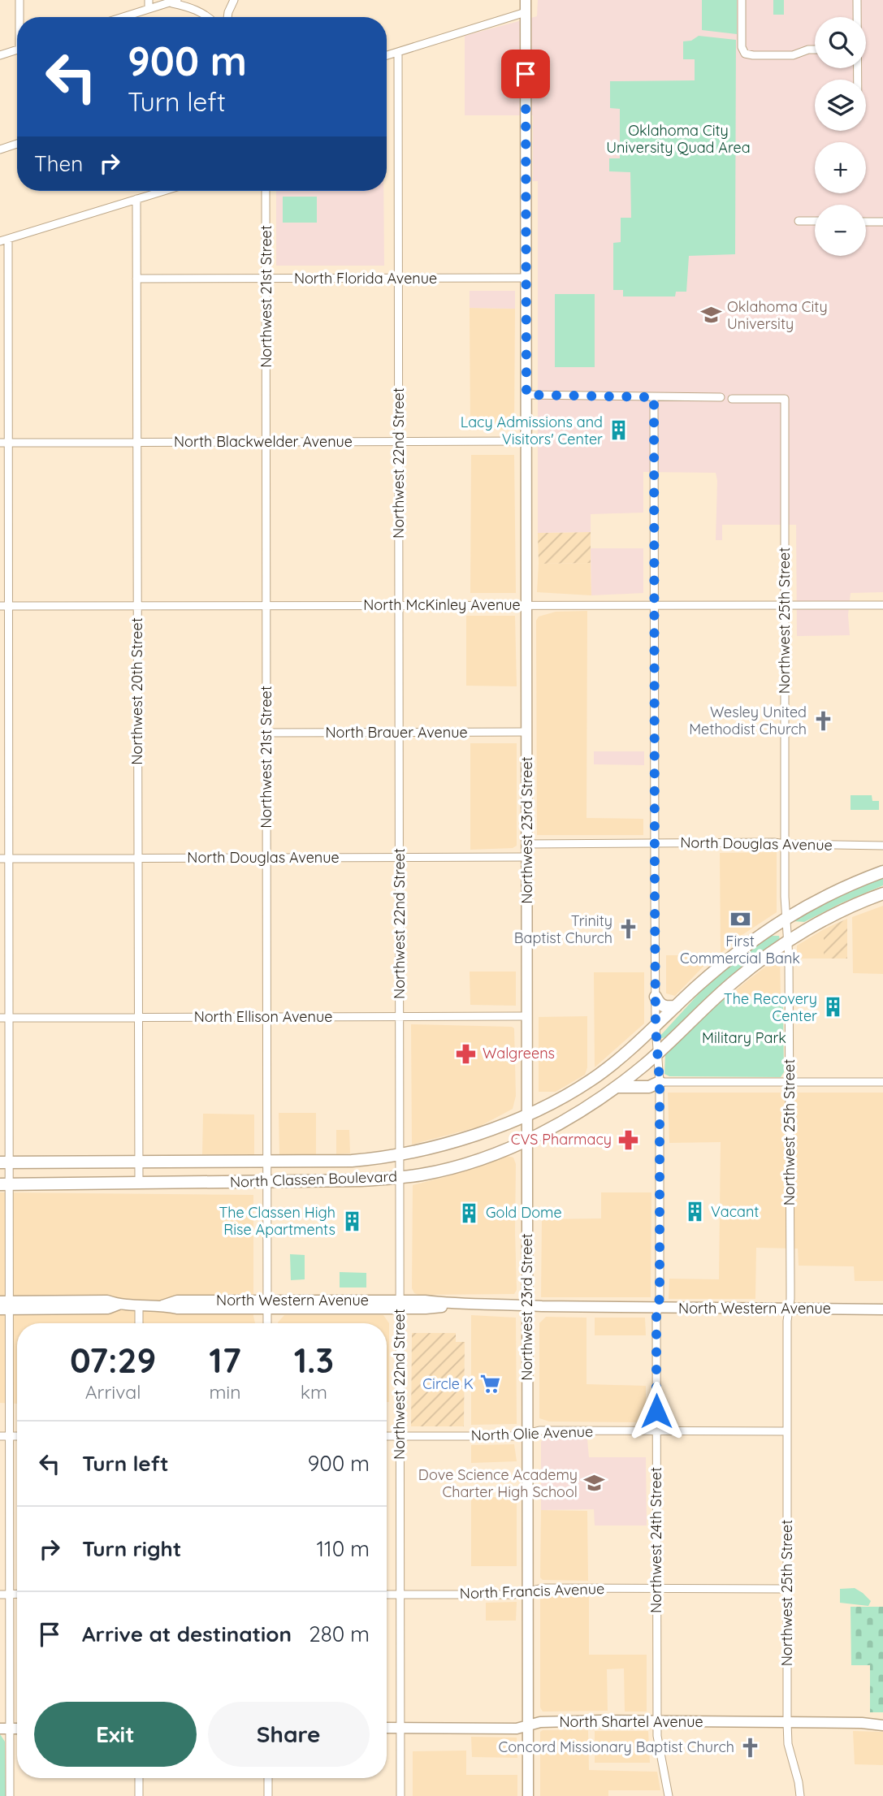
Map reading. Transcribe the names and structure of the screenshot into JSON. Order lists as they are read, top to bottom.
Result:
{
  "streets": {
    "main road": [
      "Northwest 23rd Street",
      "North Classen Boulevard",
      "North Western Avenue",
      "North Shartel Avenue"
    ],
    "street": [
      "North Florida Avenue",
      "Northwest 21st Street",
      "North Blackwelder Avenue",
      "Northwest 22nd Street",
      "North McKinley Avenue",
      "Northwest 25th Street",
      "Northwest 20th Street",
      "North Brauer Avenue",
      "North Douglas Avenue",
      "North Ellison Avenue",
      "North Olie Avenue",
      "Northwest 24th Street",
      "North Francis Avenue"
    ]
  },
  "crossings": [
    ["North Florida Avenue", "Northwest 21st Street"],
    ["North Florida Avenue", "Northwest 22nd Street"],
    ["North Florida Avenue", "Northwest 20th Street"],
    ["North Florida Avenue", "Northwest 23rd Street"],
    ["Northwest 21st Street", "North Blackwelder Avenue"],
    ["Northwest 21st Street", "North McKinley Avenue"],
    ["Northwest 21st Street", "North Brauer Avenue"],
    ["Northwest 21st Street", "North Douglas Avenue"],
    ["Northwest 21st Street", "North Ellison Avenue"],
    ["Northwest 21st Street", "North Classen Boulevard"],
    ["Northwest 21st Street", "North Western Avenue"],
    ["North Blackwelder Avenue", "Northwest 22nd Street"],
    ["North Blackwelder Avenue", "Northwest 20th Street"],
    ["North Blackwelder Avenue", "Northwest 23rd Street"],
    ["Northwest 22nd Street", "North McKinley Avenue"],
    ["Northwest 22nd Street", "North Brauer Avenue"],
    ["Northwest 22nd Street", "North Douglas Avenue"],
    ["Northwest 22nd Street", "North Ellison Avenue"],
    ["Northwest 22nd Street", "North Classen Boulevard"],
    ["Northwest 22nd Street", "North Western Avenue"],
    ["Northwest 22nd Street", "North Olie Avenue"],
    ["Northwest 22nd Street", "North Francis Avenue"],
    ["Northwest 22nd Street", "North Shartel Avenue"],
    ["North McKinley Avenue", "Northwest 25th Street"],
    ["North McKinley Avenue", "Northwest 20th Street"],
    ["North McKinley Avenue", "Northwest 23rd Street"],
    ["North McKinley Avenue", "Northwest 24th Street"],
    ["Northwest 25th Street", "North Douglas Avenue"],
    ["Northwest 25th Street", "North Classen Boulevard"],
    ["Northwest 25th Street", "North Western Avenue"],
    ["Northwest 25th Street", "North Olie Avenue"],
    ["Northwest 25th Street", "North Francis Avenue"],
    ["Northwest 25th Street", "North Shartel Avenue"],
    ["Northwest 20th Street", "North Douglas Avenue"],
    ["Northwest 20th Street", "North Ellison Avenue"],
    ["Northwest 20th Street", "North Classen Boulevard"],
    ["North Brauer Avenue", "Northwest 23rd Street"],
    ["Northwest 23rd Street", "North Douglas Avenue"],
    ["Northwest 23rd Street", "North Ellison Avenue"],
    ["Northwest 23rd Street", "North Classen Boulevard"],
    ["Northwest 23rd Street", "North Western Avenue"],
    ["Northwest 23rd Street", "North Olie Avenue"],
    ["Northwest 23rd Street", "North Francis Avenue"],
    ["Northwest 23rd Street", "North Shartel Avenue"],
    ["North Douglas Avenue", "Northwest 24th Street"],
    ["North Classen Boulevard", "Northwest 24th Street"],
    ["North Western Avenue", "Northwest 24th Street"],
    ["North Olie Avenue", "Northwest 24th Street"],
    ["Northwest 24th Street", "North Francis Avenue"],
    ["Northwest 24th Street", "North Shartel Avenue"]
  ],
  "parks": ["Oklahoma City University Quad Area", "Military Park"],
  "places": {
    "school or university": ["Oklahoma City University", "Dove Science Academy Charter High School"],
    "building": [
      "Lacy Admissions and Visitors' Center",
      "The Recovery Center",
      "Vacant",
      "Gold Dome",
      "The Classen High Rise Apartments"
    ],
    "church": ["Wesley United Methodist Church", "Trinity Baptist Church", "Concord Missionary Baptist Church"],
    "bank": ["First Commercial Bank"],
    "pharmacy": ["Walgreens", "CVS Pharmacy"],
    "supermarket": ["Circle K"]
  },
  "page": {
    "map_buttons": ["+", "−"],
    "turn": ["900 m", "Turn left"],
    "then": "Then",
    "eta": [
      "07:29",
      "Arrival",
      "17",
      "min",
      "1.3",
      "km"
    ],
    "list": [
      {
        "name": "Turn left",
        "value": "900 m"
      },
      {
        "name": "Turn right",
        "value": "110 m"
      },
      {
        "name": "Arrive at destination",
        "value": "280 m"
      }
    ],
    "buttons": ["Exit", "Share"]
  }
}
